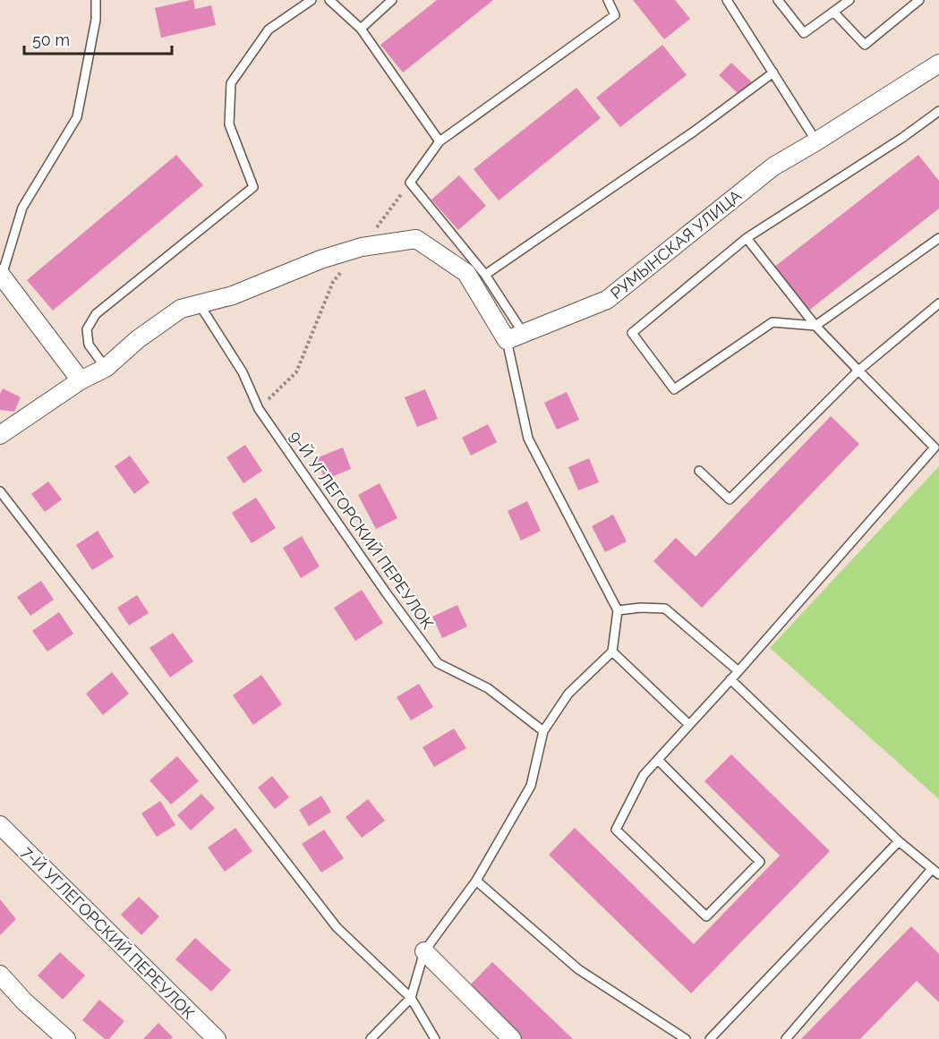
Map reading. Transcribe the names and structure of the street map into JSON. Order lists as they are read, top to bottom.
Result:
{
  "streets": {
    "street": ["РУМЫНСКАЯ УЛИЦА", "7-Й УГЛЕГОРСКИЙ ПЕРЕУЛОК"],
    "lane": ["9-Й УГЛЕГОРСКИЙ ПЕРЕУЛОК"]
  },
  "scale_bar": "50 m"
}
